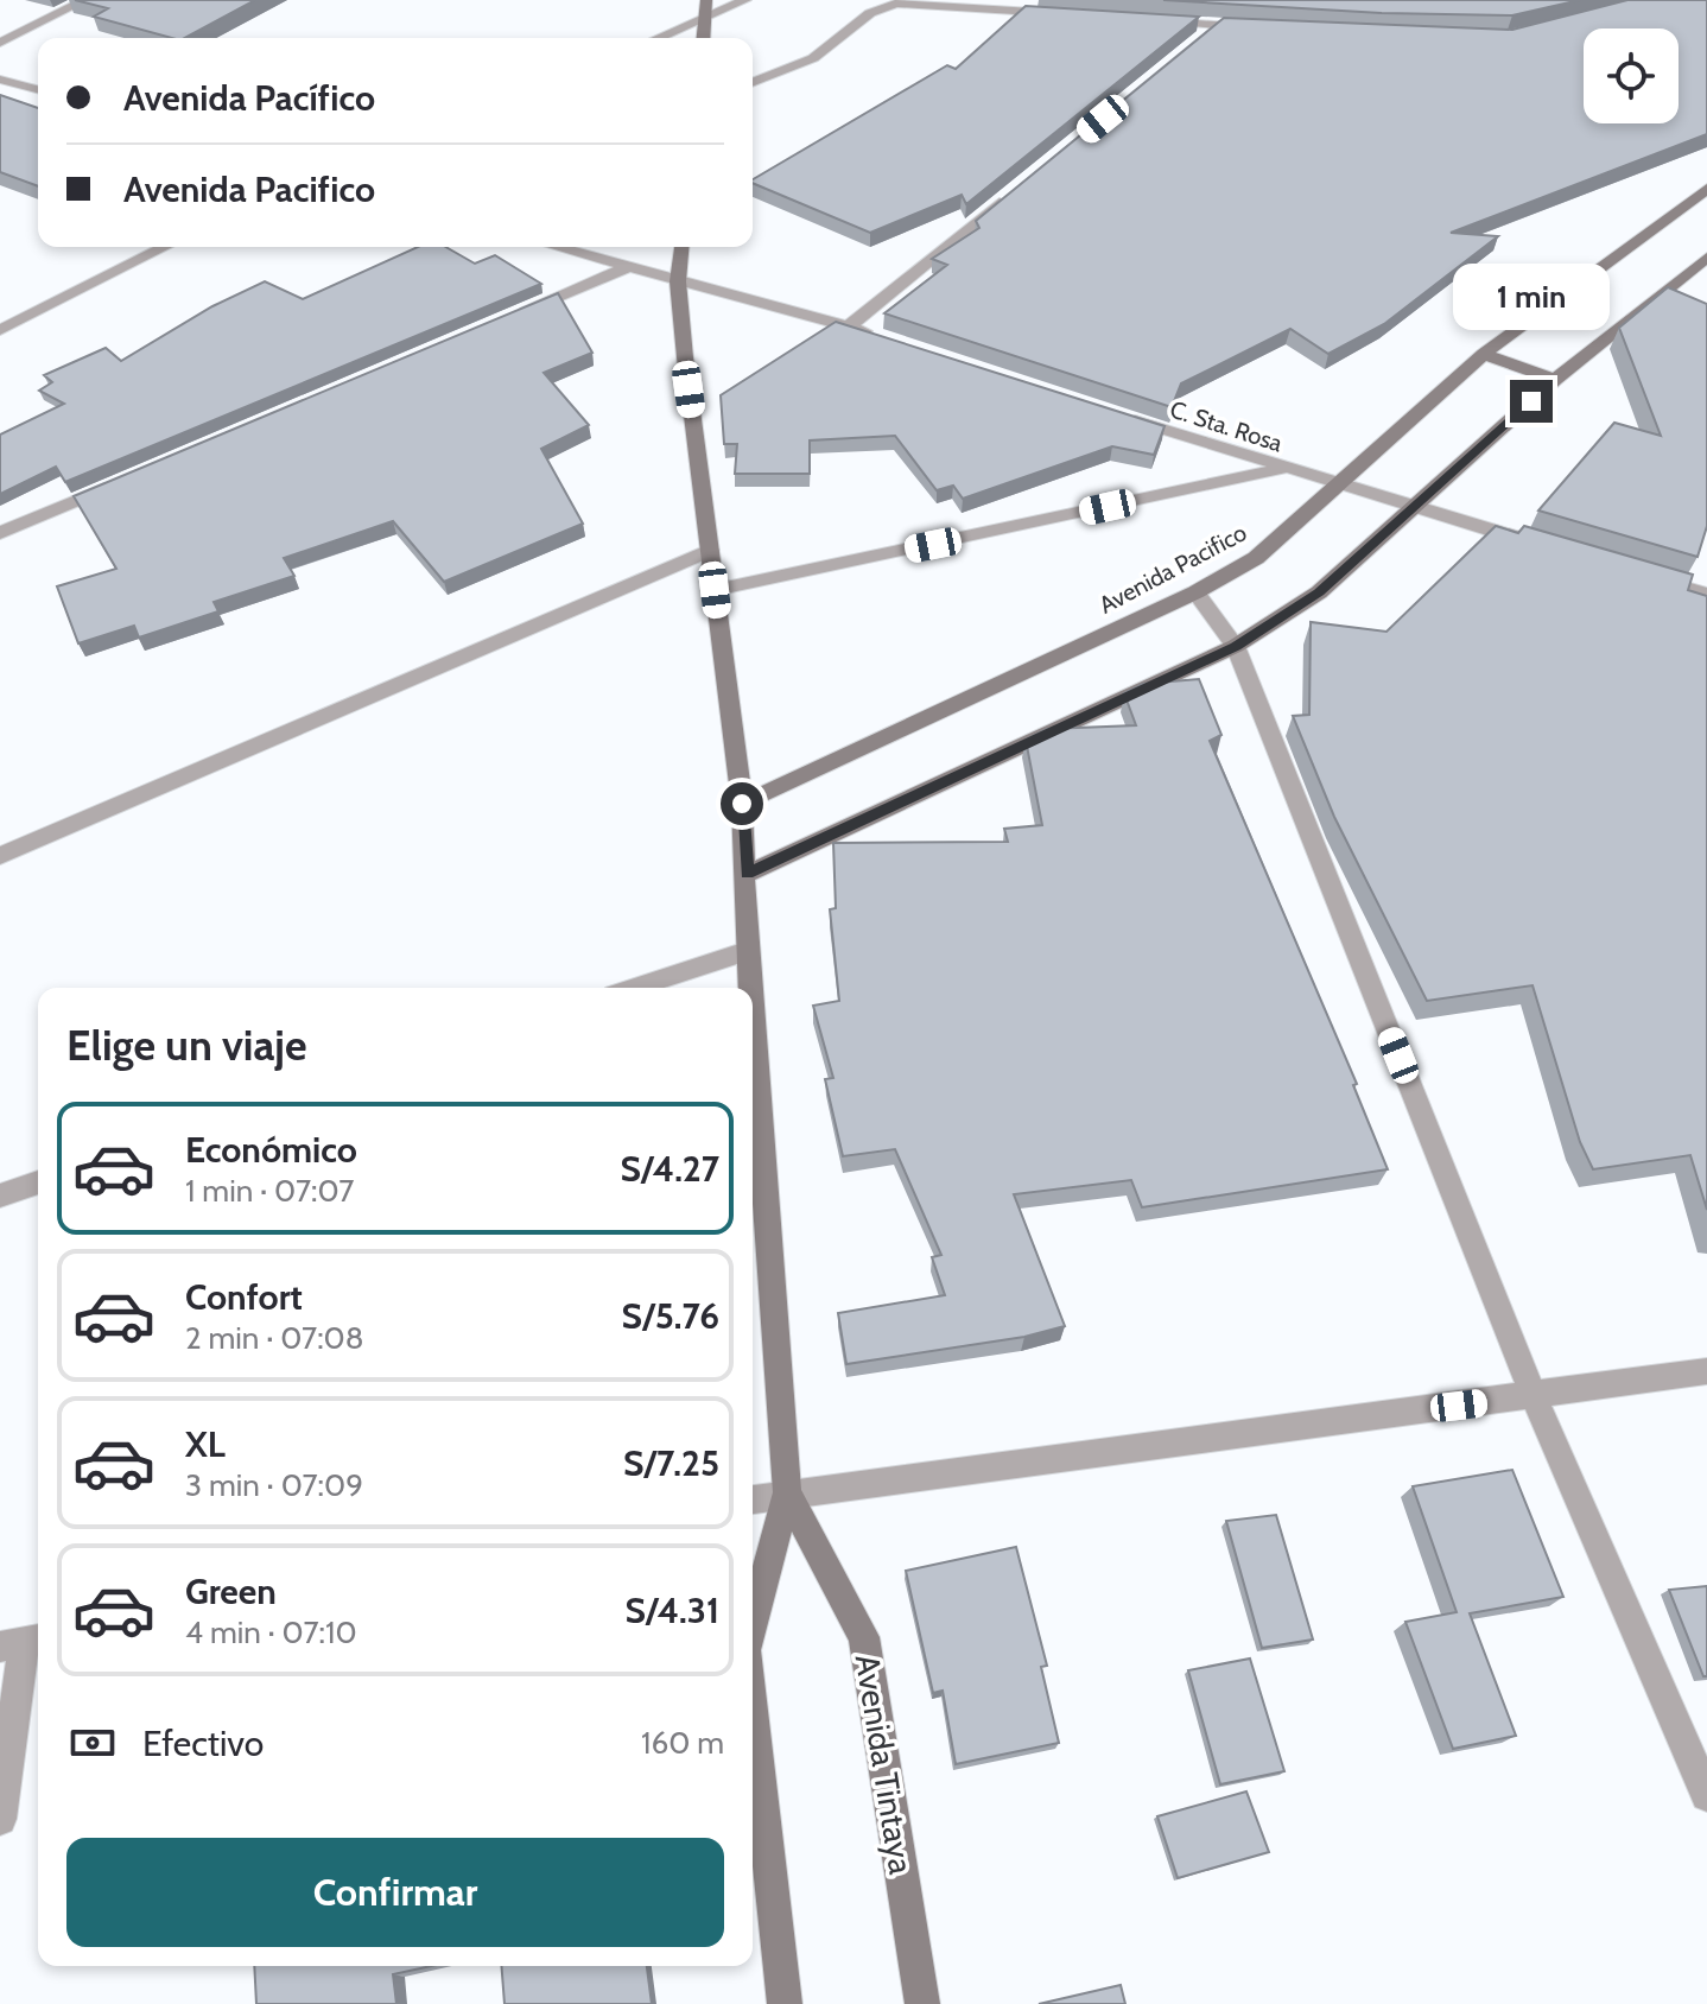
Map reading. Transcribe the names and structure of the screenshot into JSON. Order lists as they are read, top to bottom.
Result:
{
  "streets": {
    "main road": ["Avenida Pacifico", "Avenida Tintaya"],
    "street": ["C. Sta. Rosa"]
  },
  "crossings": [
    ["C. Sta. Rosa", "Avenida Pacifico"]
  ],
  "page": {
    "banner": ["Avenida Pacífico", "Avenida Pacifico"],
    "bubble": "1 min",
    "heading": "Elige un viaje",
    "list": [
      {
        "name": "Económico",
        "note": "1 min · 07:07",
        "value": "S/4.27"
      },
      {
        "name": "Confort",
        "note": "2 min · 07:08",
        "value": "S/5.76"
      },
      {
        "name": "XL",
        "note": "3 min · 07:09",
        "value": "S/7.25"
      },
      {
        "name": "Green",
        "note": "4 min · 07:10",
        "value": "S/4.31"
      }
    ],
    "pay": ["Efectivo", "160 m"],
    "buttons": "Confirmar"
  }
}
